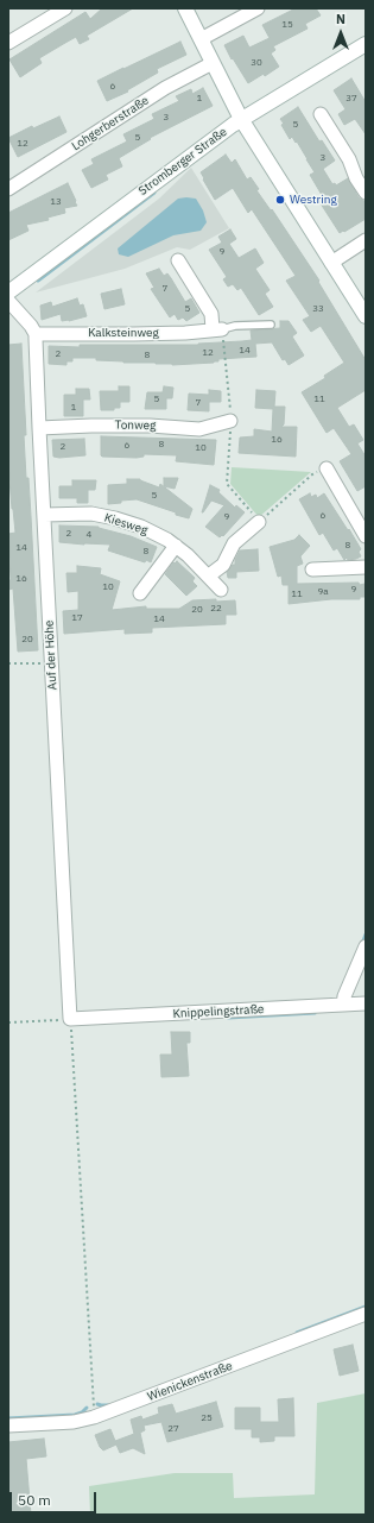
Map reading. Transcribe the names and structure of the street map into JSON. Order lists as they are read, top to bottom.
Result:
{
  "streets": {
    "main road": ["Stromberger Straße"],
    "street": [
      "Lohgerberstraße",
      "Kalksteinweg",
      "Tonweg",
      "Kiesweg",
      "Auf der Höhe",
      "Knippelingstraße",
      "Wienickenstraße"
    ]
  },
  "crossings": [
    ["Kalksteinweg", "Auf der Höhe"],
    ["Tonweg", "Auf der Höhe"],
    ["Kiesweg", "Auf der Höhe"],
    ["Auf der Höhe", "Knippelingstraße"]
  ],
  "places": ["Westring"],
  "house_numbers": [
    "15",
    "30",
    "6",
    "1",
    "37",
    "3",
    "5",
    "5",
    "12",
    "3",
    "13",
    "9",
    "7",
    "5",
    "33",
    "14",
    "12",
    "2",
    "8",
    "5",
    "11",
    "7",
    "1",
    "16",
    "8",
    "6",
    "2",
    "10",
    "5",
    "6",
    "9",
    "2",
    "4",
    "8",
    "14",
    "8",
    "16",
    "10",
    "9",
    "9a",
    "11",
    "22",
    "20",
    "17",
    "14",
    "20",
    "25",
    "27"
  ],
  "scale_bar": "50 m",
  "north": "top"
}
